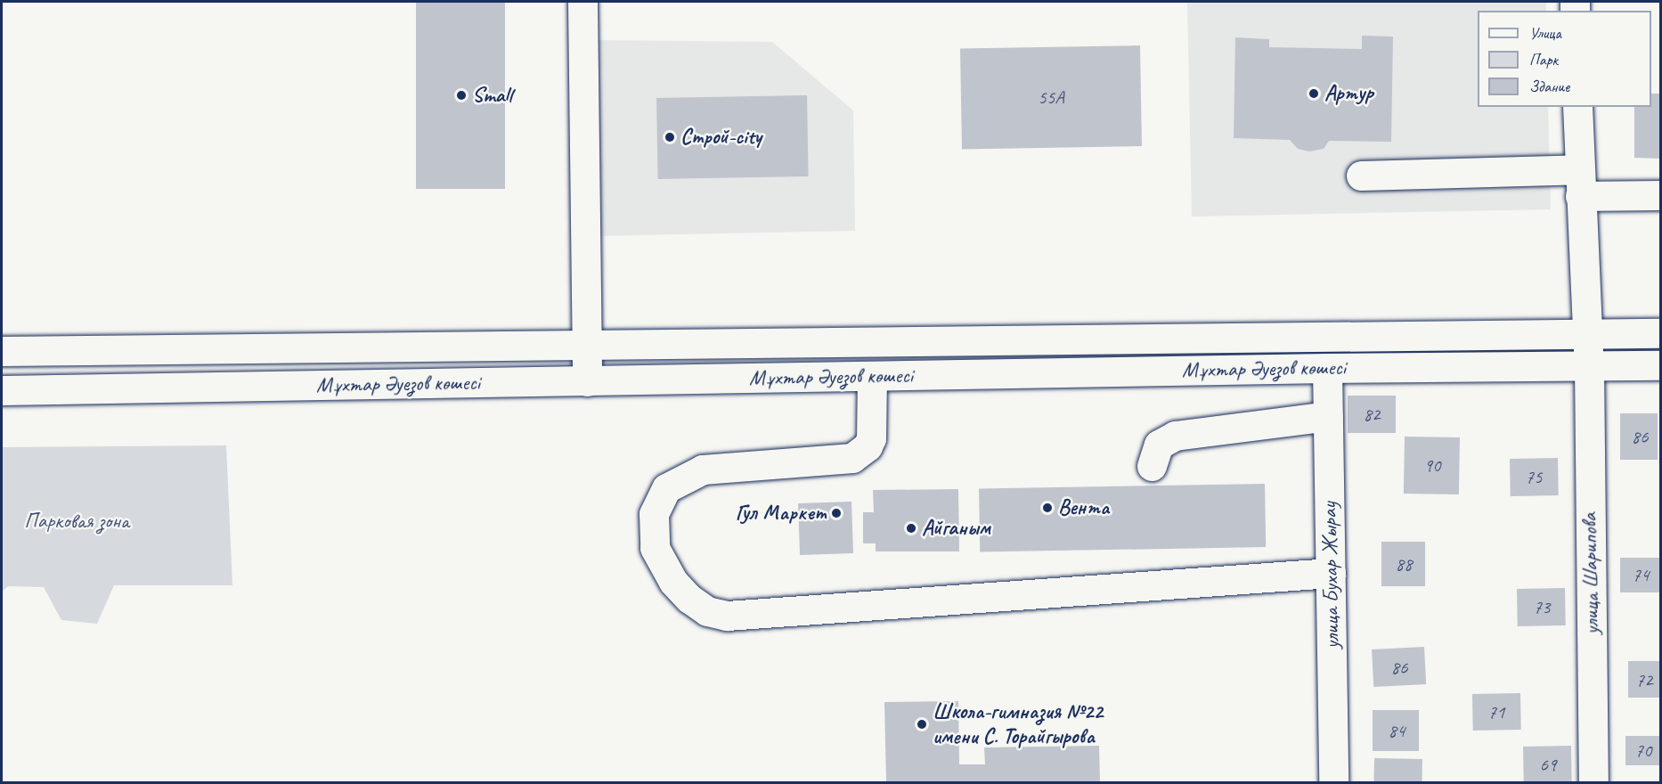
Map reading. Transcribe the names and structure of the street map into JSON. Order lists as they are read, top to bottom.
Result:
{
  "streets": {
    "main road": ["Мұхтар Әуезов көшесі", "улица Шарипова", "улица Бухар Жырау"]
  },
  "crossings": [
    ["Мұхтар Әуезов көшесі", "улица Шарипова"],
    ["Мұхтар Әуезов көшесі", "улица Бухар Жырау"]
  ],
  "parks": ["Парковая зона"],
  "places": [
    "Артур",
    "Small",
    "Строй-city",
    "Вента",
    "Гул Маркет",
    "Айганым",
    "Школа-гимназия №22 имени С. Торайгырова"
  ],
  "house_numbers": [
    "55А",
    "82",
    "86",
    "90",
    "75",
    "88",
    "74",
    "73",
    "86",
    "72",
    "71",
    "84",
    "70",
    "69"
  ],
  "legend": ["Улица", "Парк", "Здание"]
}
